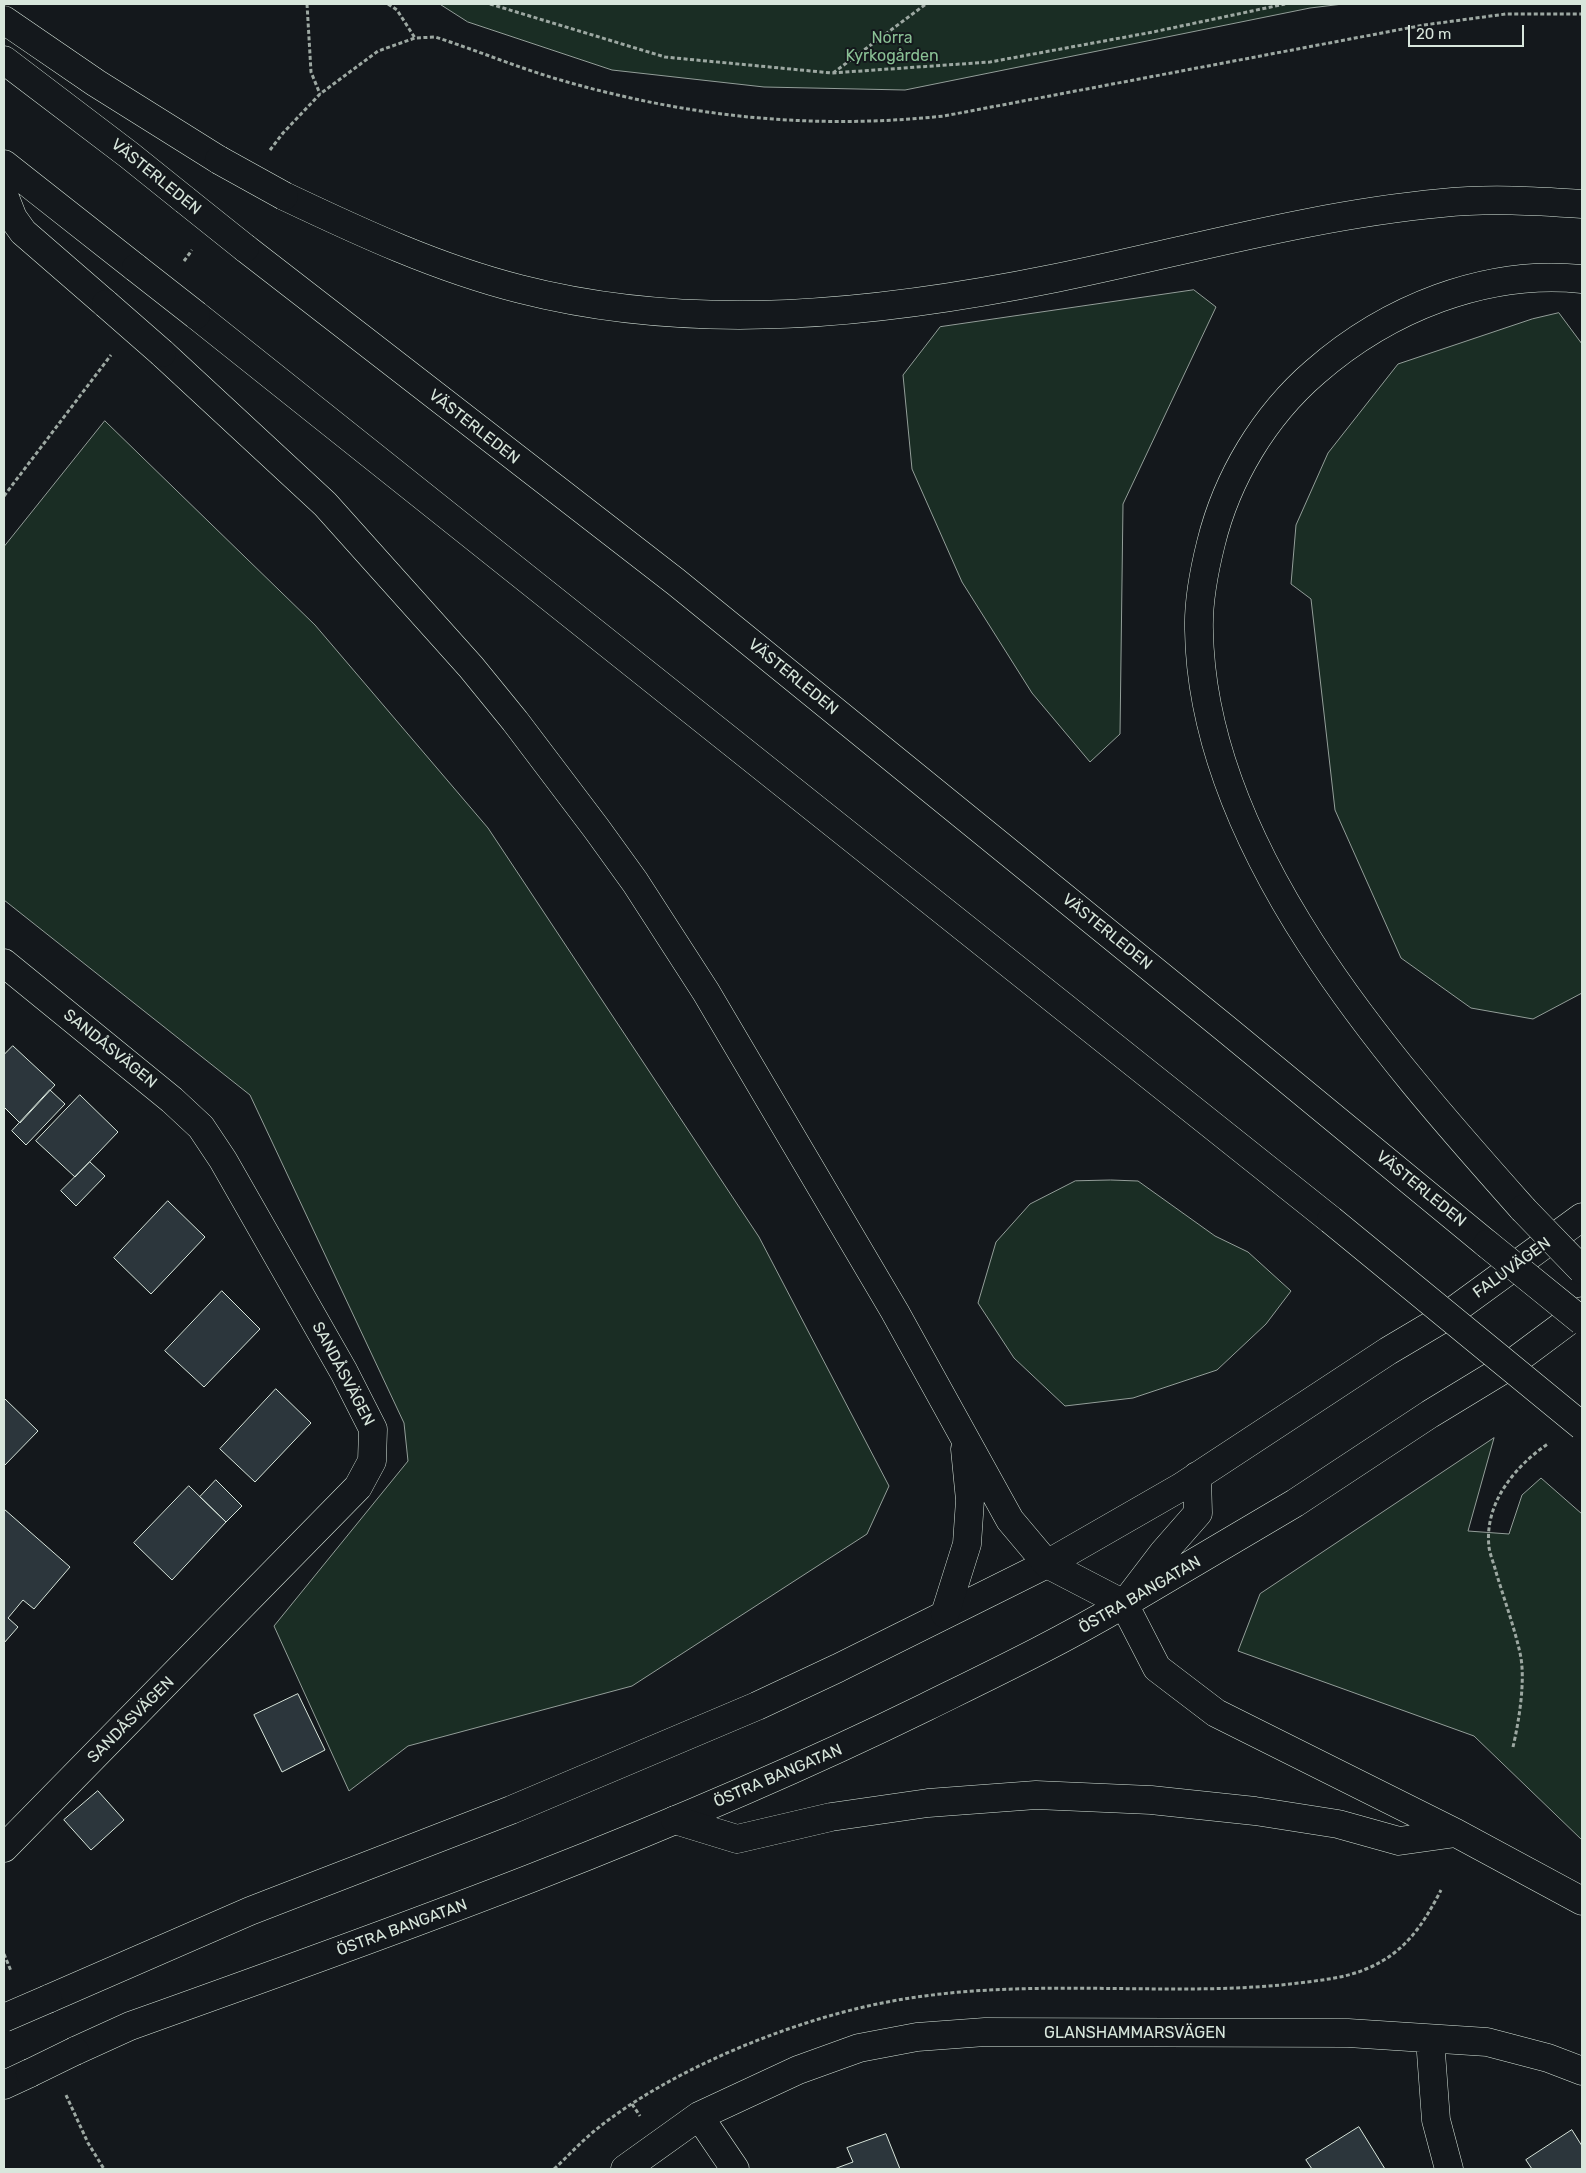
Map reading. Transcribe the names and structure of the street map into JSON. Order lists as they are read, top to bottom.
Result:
{
  "streets": {
    "main road": [
      "VÄSTERLEDEN",
      "SANDÅSVÄGEN",
      "FALUVÄGEN",
      "ÖSTRA BANGATAN",
      "GLANSHAMMARSVÄGEN"
    ]
  },
  "parks": ["Norra Kyrkogården"],
  "scale_bar": "20 m"
}
